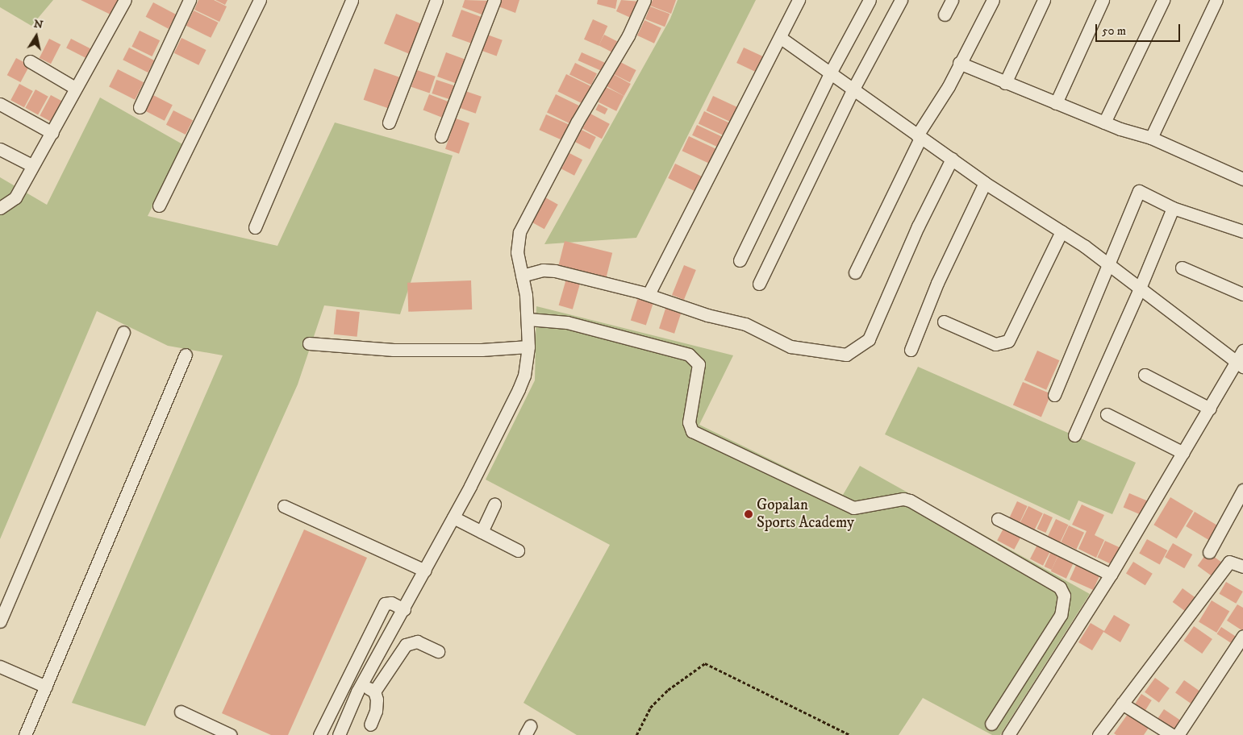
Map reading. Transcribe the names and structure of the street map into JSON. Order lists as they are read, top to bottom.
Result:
{
  "places": ["Gopalan Sports Academy"],
  "scale_bar": "50 m",
  "north": "top"
}
